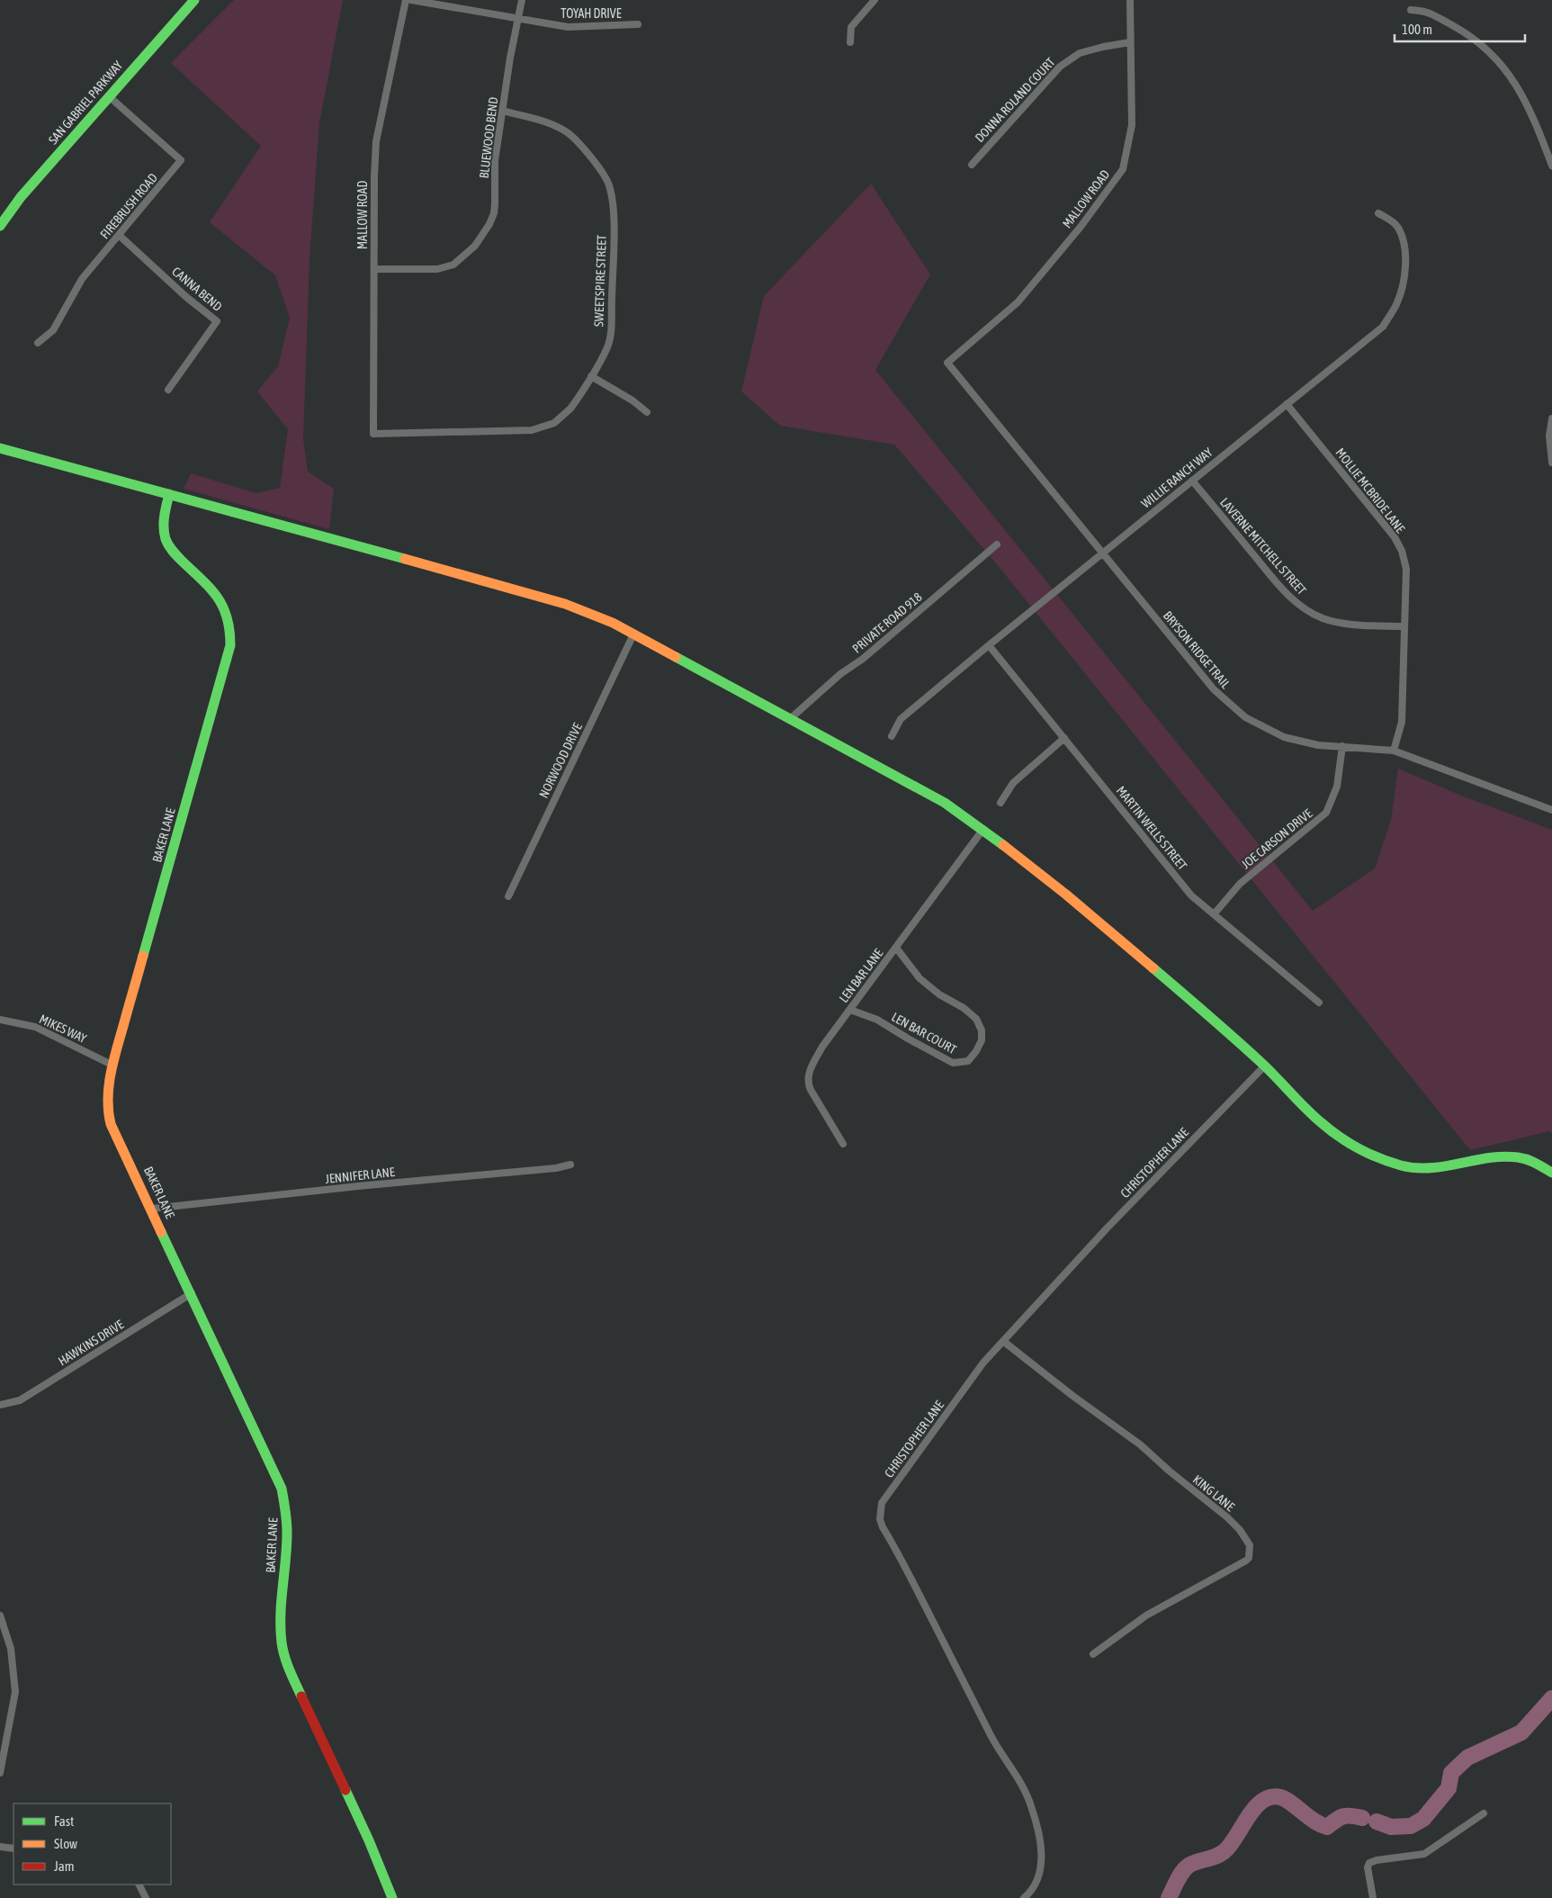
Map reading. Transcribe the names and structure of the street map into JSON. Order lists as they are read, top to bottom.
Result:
{
  "streets": {
    "street": [
      "TOYAH DRIVE",
      "DONNA ROLAND COURT",
      "SAN GABRIEL PARKWAY",
      "BLUEWOOD BEND",
      "MALLOW ROAD",
      "FIREBRUSH ROAD",
      "SWEETSPIRE STREET",
      "CANNA BEND",
      "WILLIE RANCH WAY",
      "MOLLIE MCBRIDE LANE",
      "LAVERNE MITCHELL STREET",
      "PRIVATE ROAD 918",
      "BRYSON RIDGE TRAIL",
      "NORWOOD DRIVE",
      "MARTIN WELLS STREET",
      "BAKER LANE",
      "JOE CARSON DRIVE",
      "LEN BAR LANE",
      "MIKES WAY",
      "LEN BAR COURT",
      "CHRISTOPHER LANE",
      "JENNIFER LANE",
      "HAWKINS DRIVE",
      "KING LANE"
    ]
  },
  "crossings": [
    ["TOYAH DRIVE", "BLUEWOOD BEND"],
    ["DONNA ROLAND COURT", "MALLOW ROAD"],
    ["SAN GABRIEL PARKWAY", "FIREBRUSH ROAD"],
    ["BLUEWOOD BEND", "MALLOW ROAD"],
    ["BLUEWOOD BEND", "SWEETSPIRE STREET"],
    ["MALLOW ROAD", "SWEETSPIRE STREET"],
    ["MALLOW ROAD", "BRYSON RIDGE TRAIL"],
    ["FIREBRUSH ROAD", "CANNA BEND"],
    ["WILLIE RANCH WAY", "MOLLIE MCBRIDE LANE"],
    ["WILLIE RANCH WAY", "LAVERNE MITCHELL STREET"],
    ["WILLIE RANCH WAY", "BRYSON RIDGE TRAIL"],
    ["WILLIE RANCH WAY", "MARTIN WELLS STREET"],
    ["MOLLIE MCBRIDE LANE", "LAVERNE MITCHELL STREET"],
    ["MOLLIE MCBRIDE LANE", "BRYSON RIDGE TRAIL"],
    ["BRYSON RIDGE TRAIL", "JOE CARSON DRIVE"],
    ["MARTIN WELLS STREET", "JOE CARSON DRIVE"],
    ["BAKER LANE", "MIKES WAY"],
    ["BAKER LANE", "JENNIFER LANE"],
    ["BAKER LANE", "HAWKINS DRIVE"],
    ["LEN BAR LANE", "LEN BAR COURT"],
    ["CHRISTOPHER LANE", "KING LANE"]
  ],
  "legend": ["Fast", "Slow", "Jam"],
  "scale_bar": "100 m"
}
